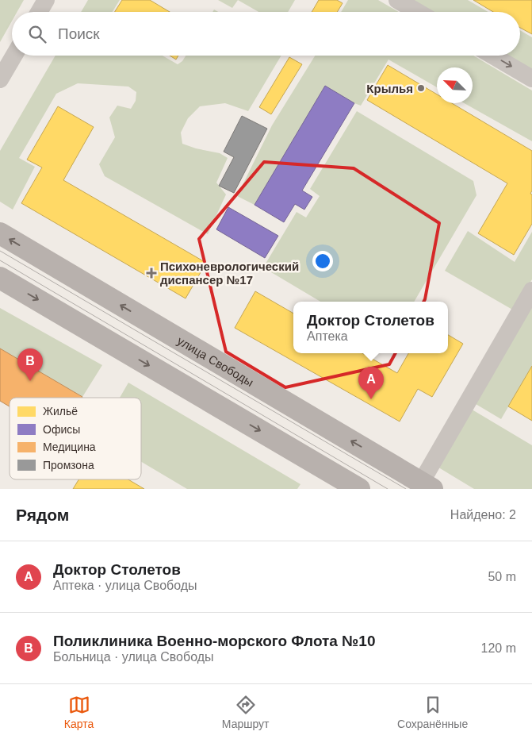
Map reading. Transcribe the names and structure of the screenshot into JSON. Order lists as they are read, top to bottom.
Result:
{
  "streets": {
    "main road": ["улица Свободы"]
  },
  "places": {
    "other": ["Крылья"],
    "health": ["Психоневрологический диспансер №17"]
  },
  "legend": [
    "Жильё",
    "Офисы",
    "Медицина",
    "Промзона"
  ],
  "north": "top left",
  "page": {
    "search": "Поиск",
    "popup": ["Доктор Столетов", "Аптека"],
    "pins": ["B", "A"],
    "heading": ["Рядом", "Найдено: 2"],
    "list": [
      {
        "mark": "A",
        "name": "Доктор Столетов",
        "note": "Аптека · улица Свободы",
        "value": "50 m"
      },
      {
        "mark": "B",
        "name": "Поликлиника Военно-морского Флота №10",
        "note": "Больница · улица Свободы",
        "value": "120 m"
      }
    ],
    "nav": ["Карта", "Маршрут", "Сохранённые"]
  }
}
